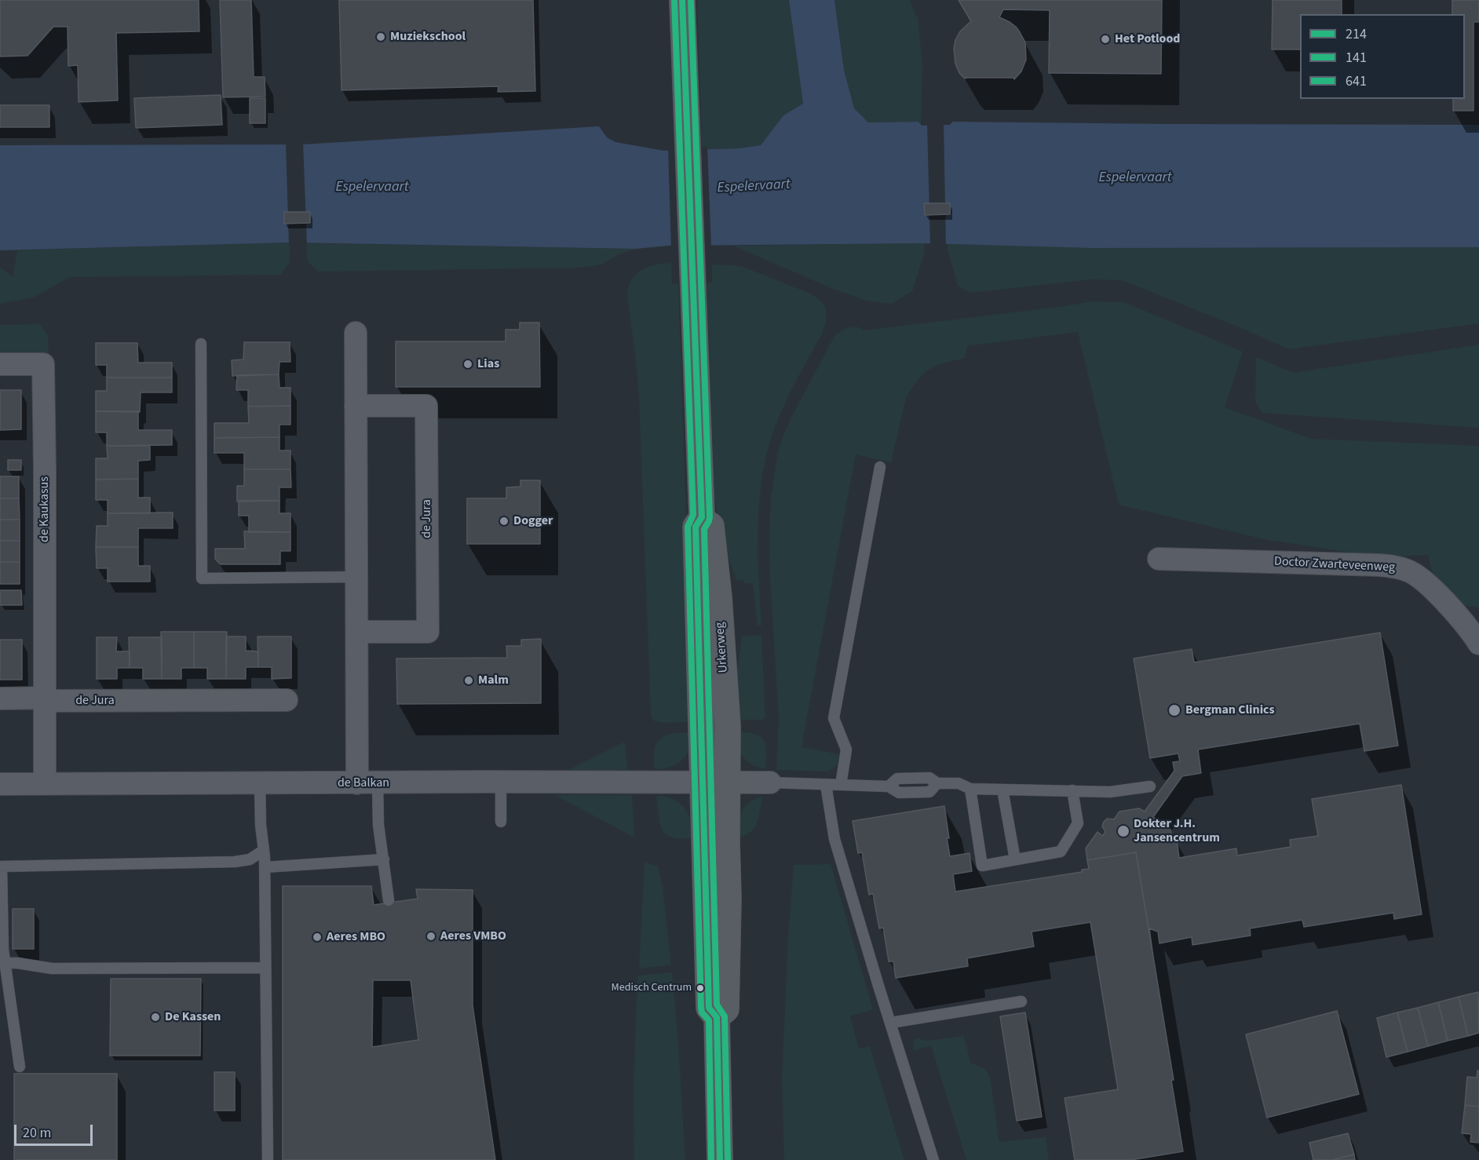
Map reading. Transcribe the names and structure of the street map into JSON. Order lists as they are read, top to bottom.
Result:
{
  "streets": {
    "main road": ["Urkerweg"],
    "street": [
      "de Kaukasus",
      "de Jura",
      "Doctor Zwarteveenweg",
      "de Balkan"
    ]
  },
  "crossings": [
    ["de Kaukasus", "de Jura"],
    ["de Kaukasus", "de Balkan"],
    ["Urkerweg", "de Balkan"]
  ],
  "water": ["Espelervaart"],
  "places": [
    "Muziekschool",
    "Het Potlood",
    "Lias",
    "Dogger",
    "Malm",
    "Bergman Clinics",
    "Dokter J.H. Jansencentrum",
    "Aeres VMBO",
    "Aeres MBO",
    "Medisch Centrum",
    "De Kassen"
  ],
  "lines": ["transit line 214", "transit line 141", "transit line 641"],
  "legend": ["214", "141", "641"],
  "scale_bar": "20 m"
}
